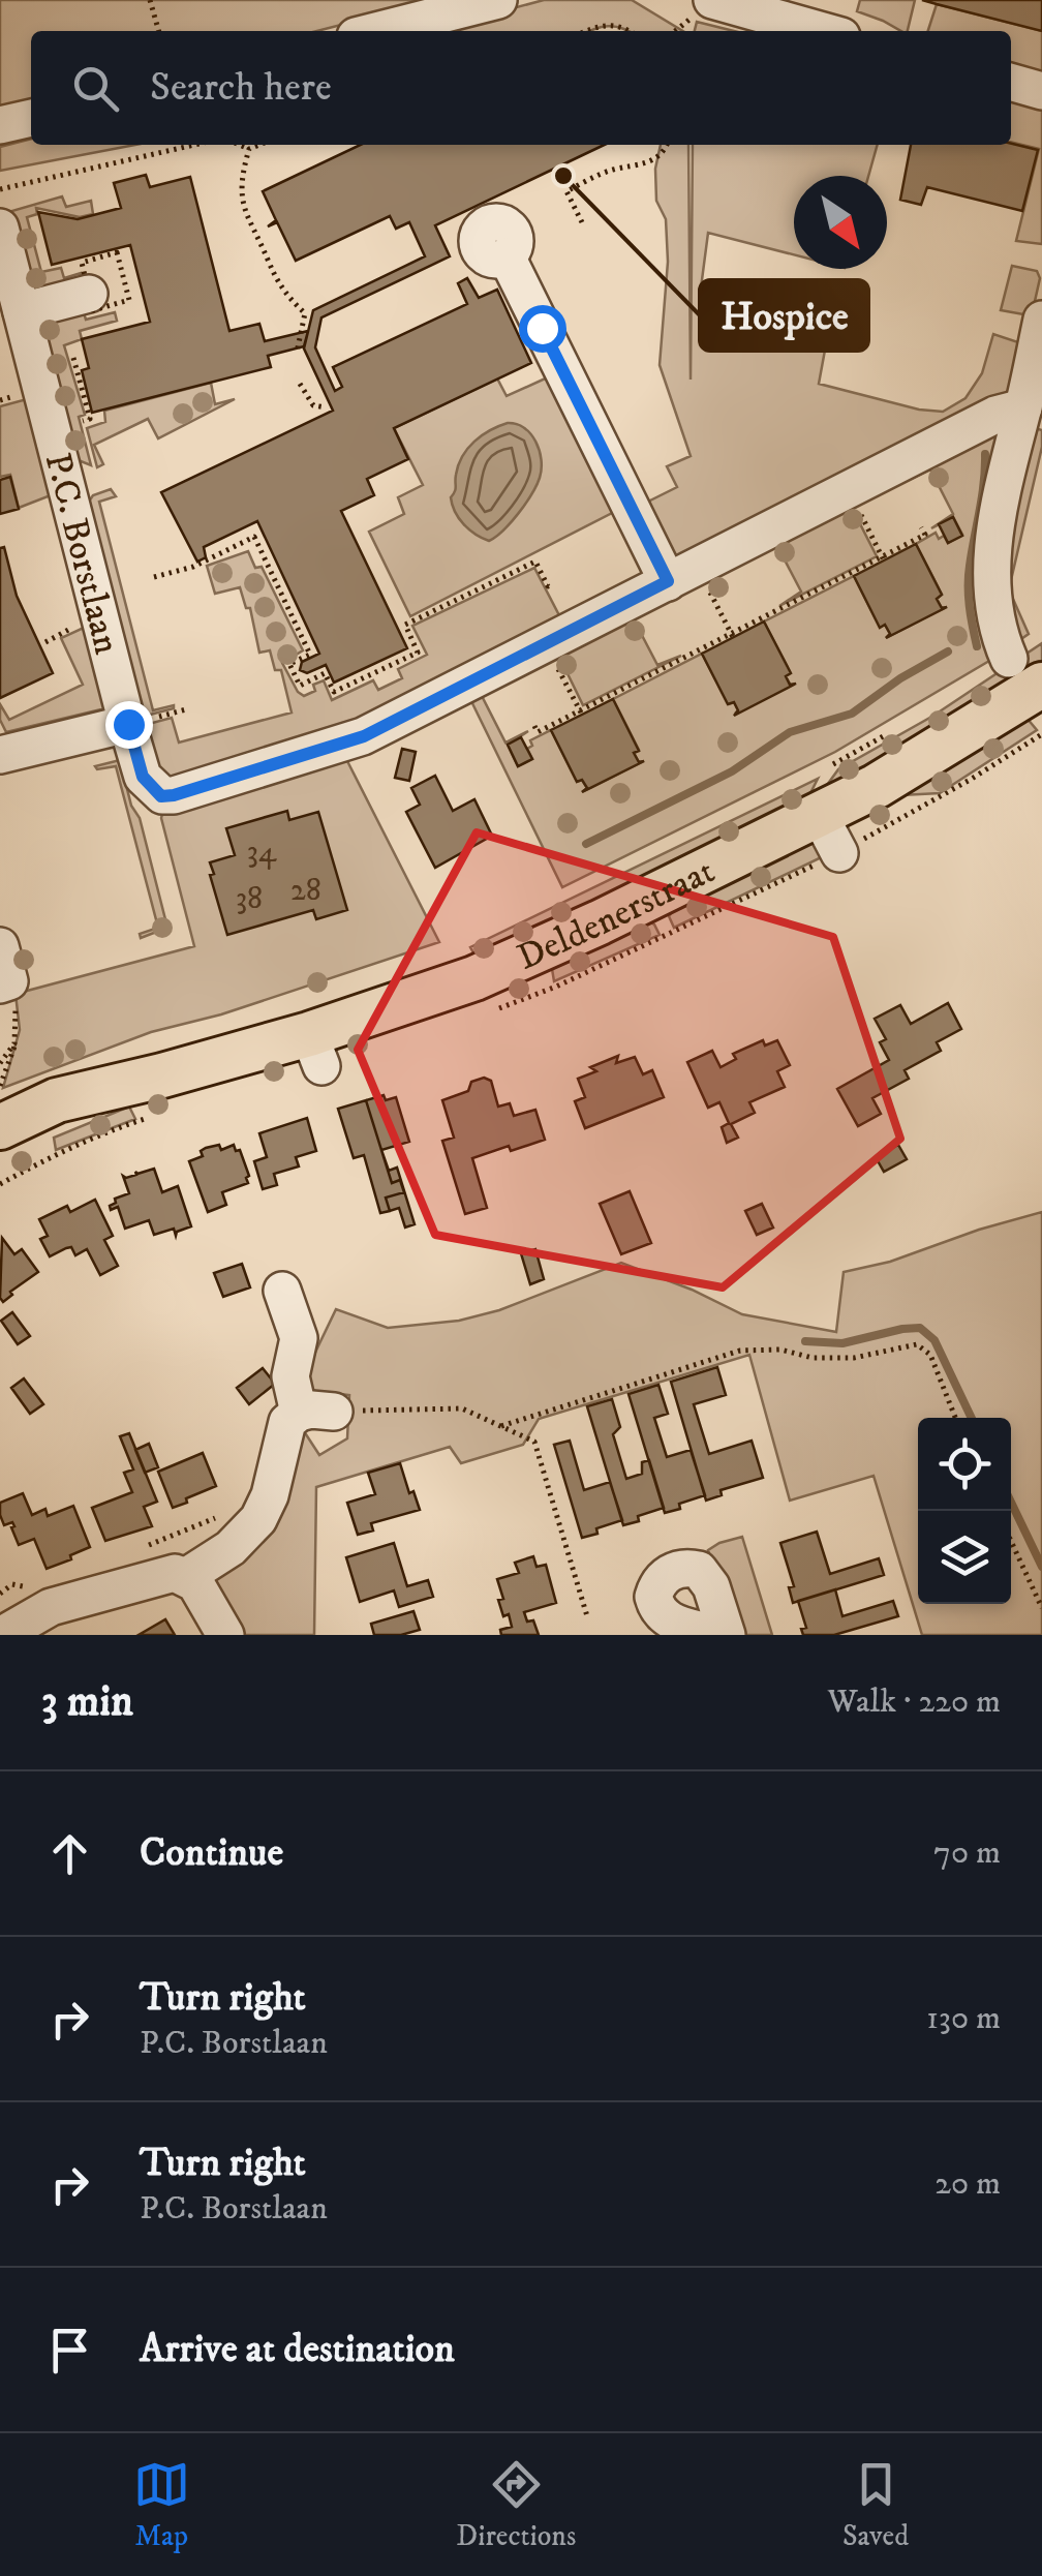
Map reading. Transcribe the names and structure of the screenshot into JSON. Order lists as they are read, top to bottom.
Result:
{
  "streets": {
    "main road": ["Deldenerstraat"],
    "street": ["P.C. Borstlaan"]
  },
  "places": ["Hospice"],
  "house_numbers": ["34", "28", "38"],
  "north": "bottom right",
  "page": {
    "search": "Search here",
    "heading": ["3 min", "Walk · 220 m"],
    "list": [
      ["Continue", "70 m"],
      ["Turn right", "P.C. Borstlaan", "130 m"],
      ["Turn right", "P.C. Borstlaan", "20 m"],
      "Arrive at destination"
    ],
    "nav": ["Map", "Directions", "Saved"]
  }
}
